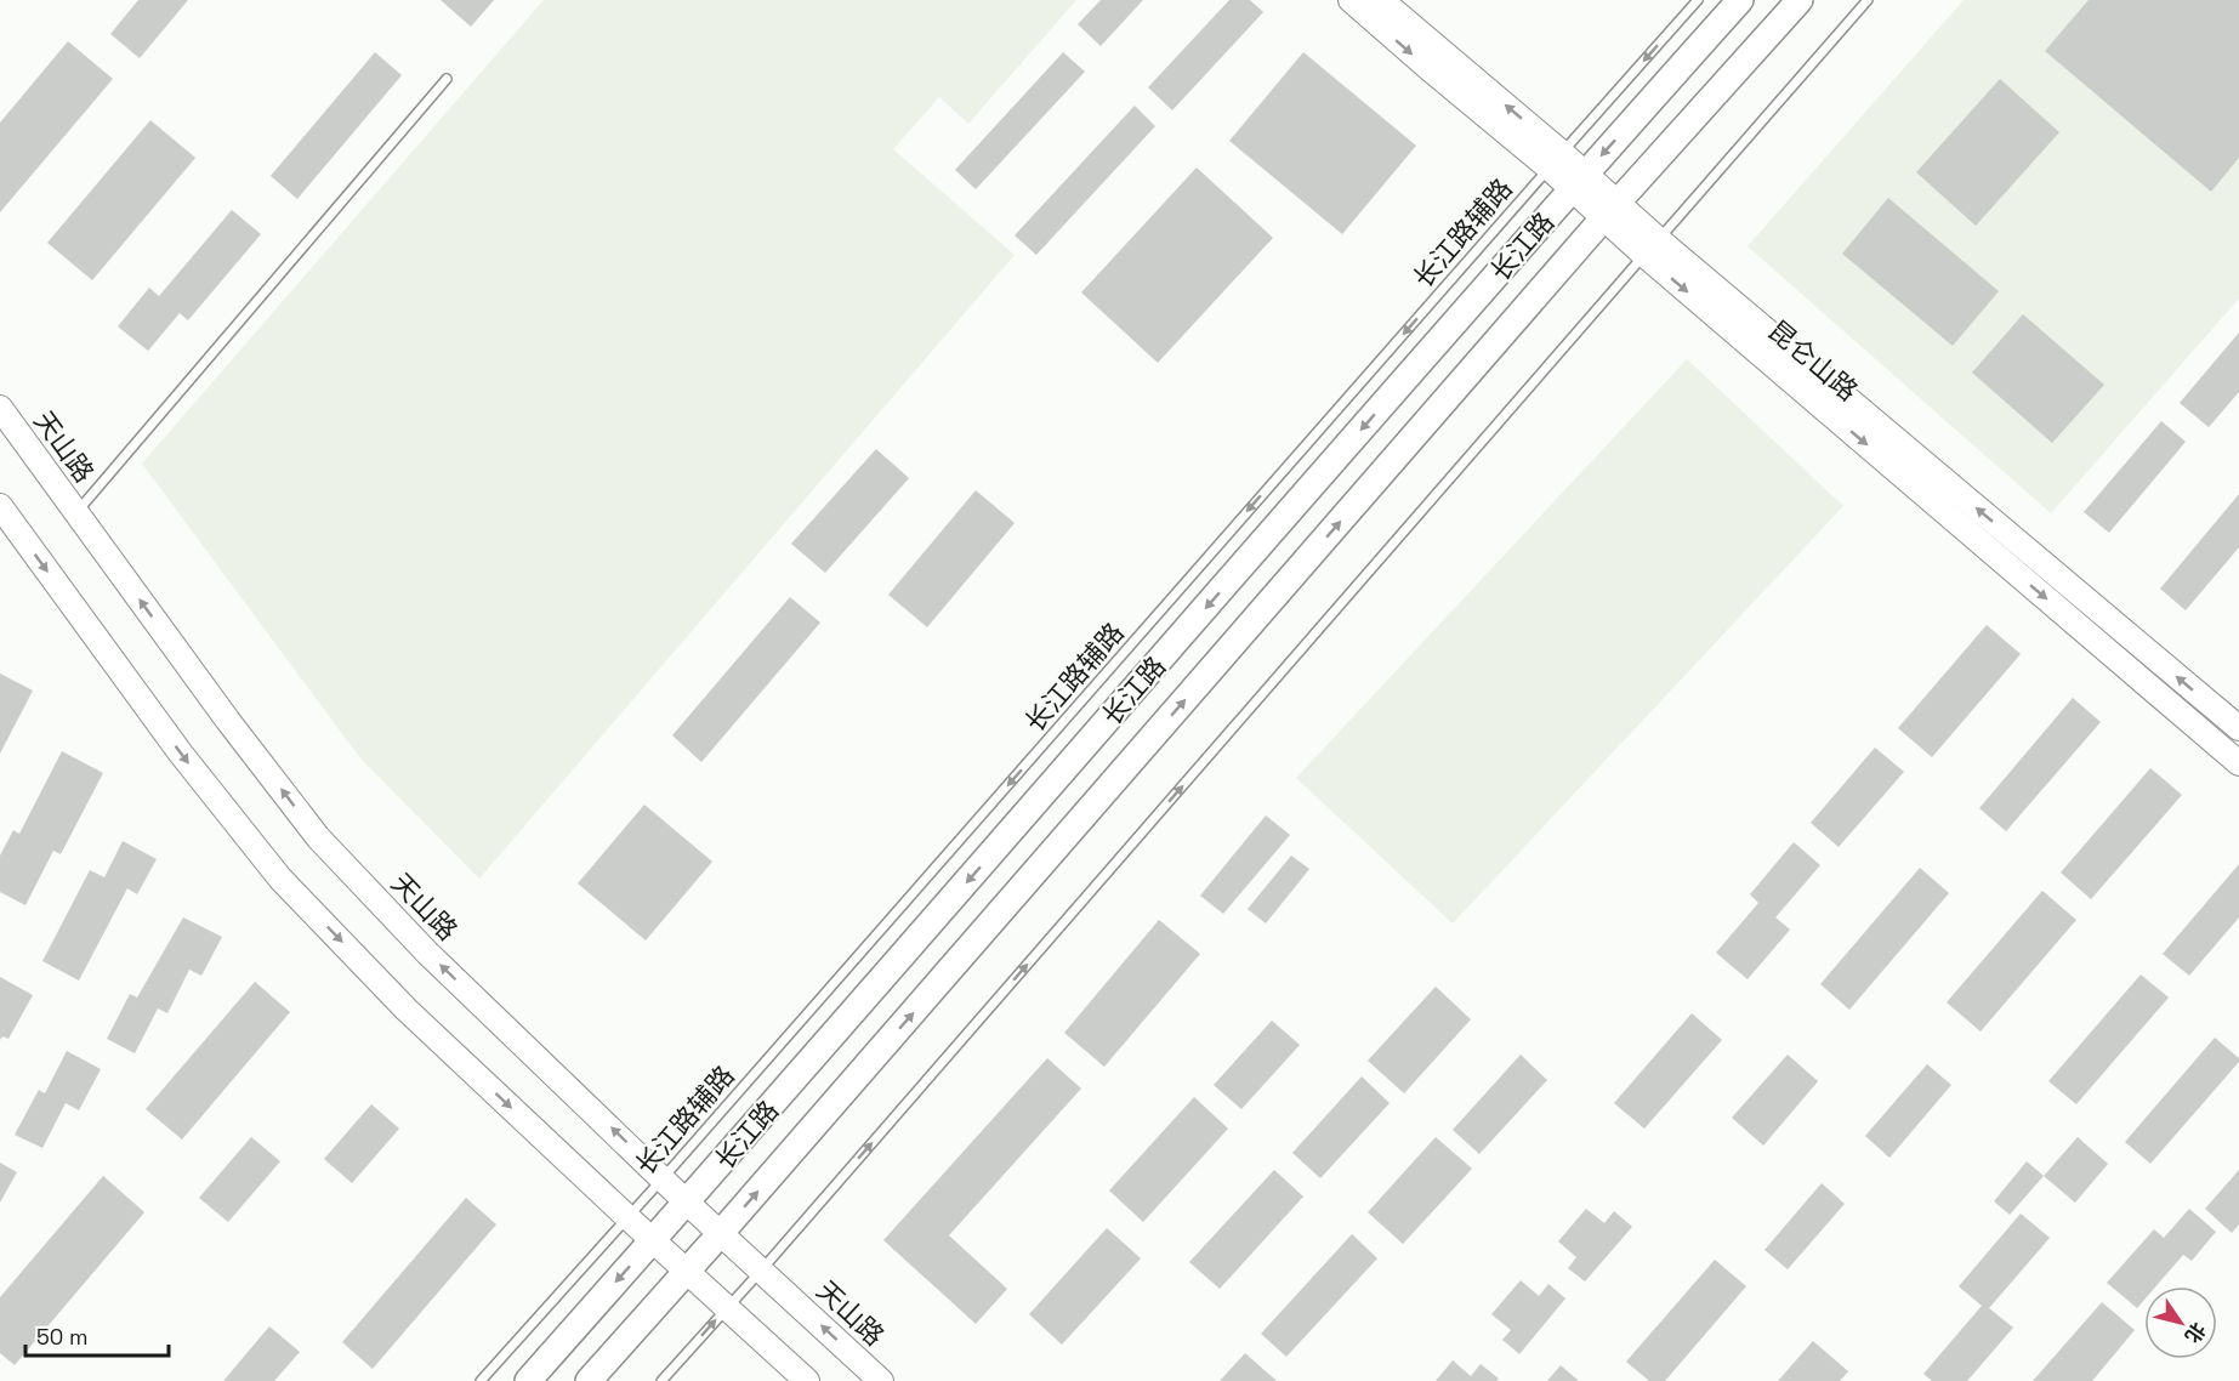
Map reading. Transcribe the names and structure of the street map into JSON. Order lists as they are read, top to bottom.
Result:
{
  "streets": {
    "main road": ["长江路"],
    "street": ["昆仑山路", "天山路"],
    "lane": ["长江路辅路"]
  },
  "crossings": [
    ["长江路辅路", "昆仑山路"],
    ["长江路辅路", "天山路"],
    ["长江路", "昆仑山路"],
    ["长江路", "天山路"]
  ],
  "one_way": ["长江路辅路"],
  "scale_bar": "50 m",
  "north": "bottom right"
}
